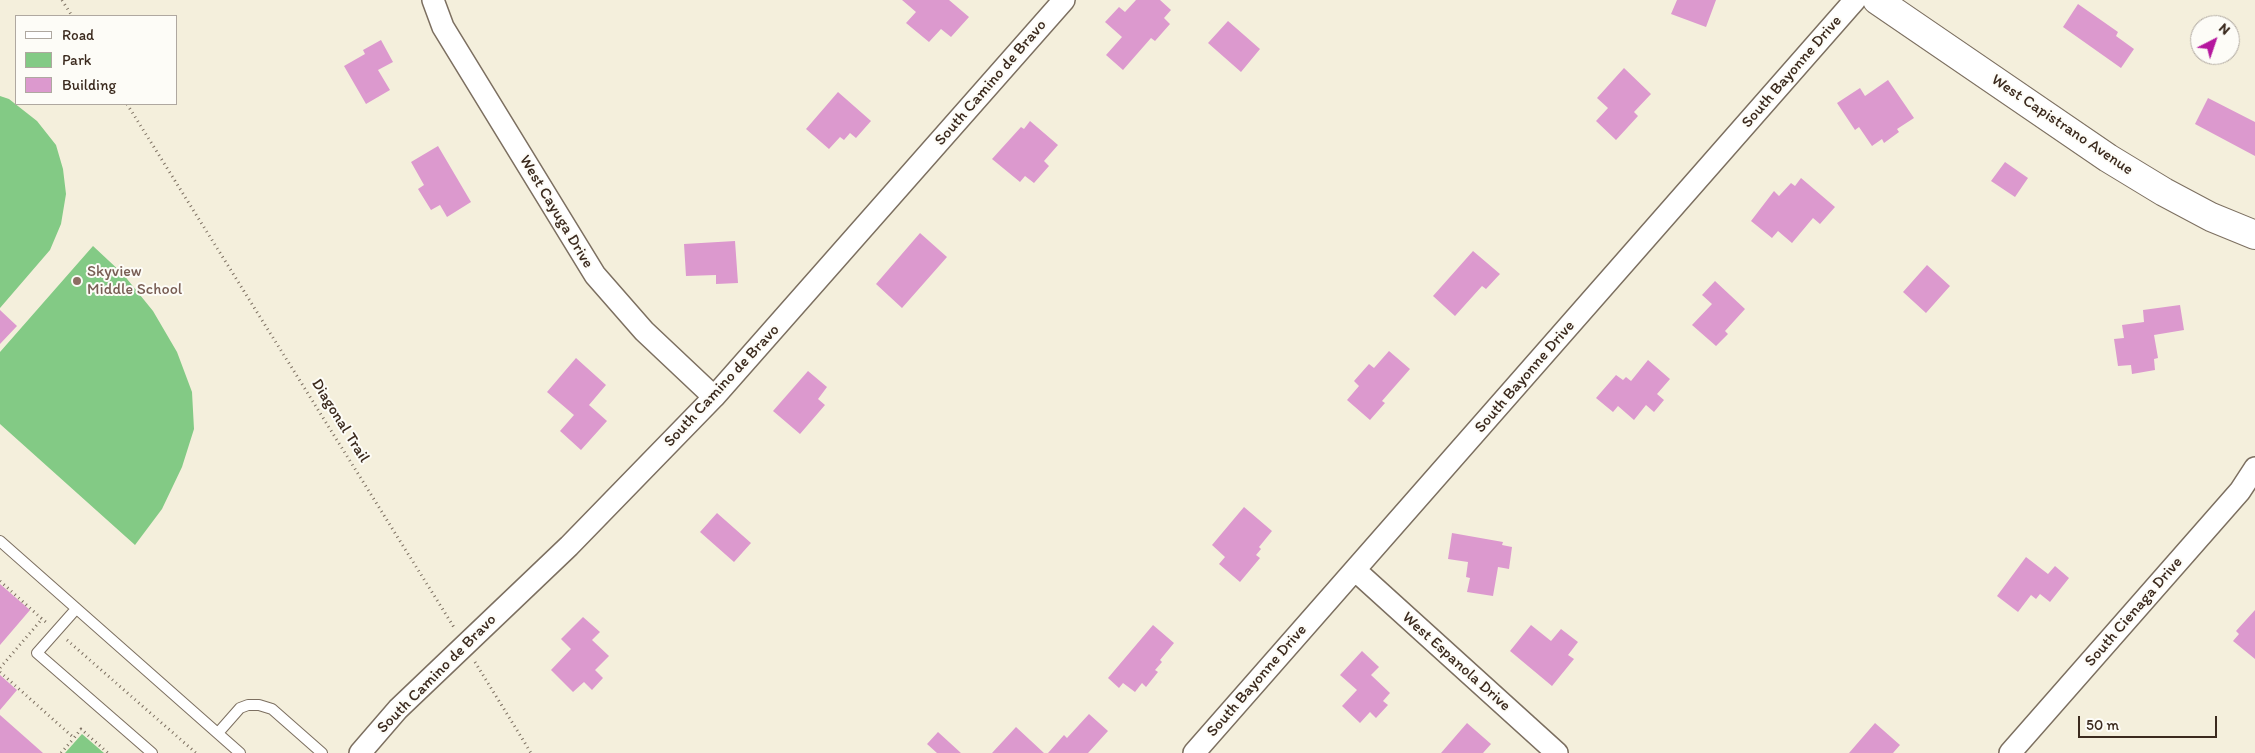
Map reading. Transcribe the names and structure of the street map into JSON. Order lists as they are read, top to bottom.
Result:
{
  "streets": {
    "street": [
      "South Bayonne Drive",
      "South Camino de Bravo",
      "West Capistrano Avenue",
      "West Cayuga Drive",
      "South Cienaga Drive",
      "West Espanola Drive"
    ],
    "path": ["Diagonal Trail"]
  },
  "crossings": [
    ["South Bayonne Drive", "West Espanola Drive"],
    ["South Camino de Bravo", "West Cayuga Drive"],
    ["South Camino de Bravo", "Diagonal Trail"]
  ],
  "places": ["Skyview Middle School"],
  "legend": ["Road", "Park", "Building"],
  "scale_bar": "50 m",
  "north": "top right"
}
